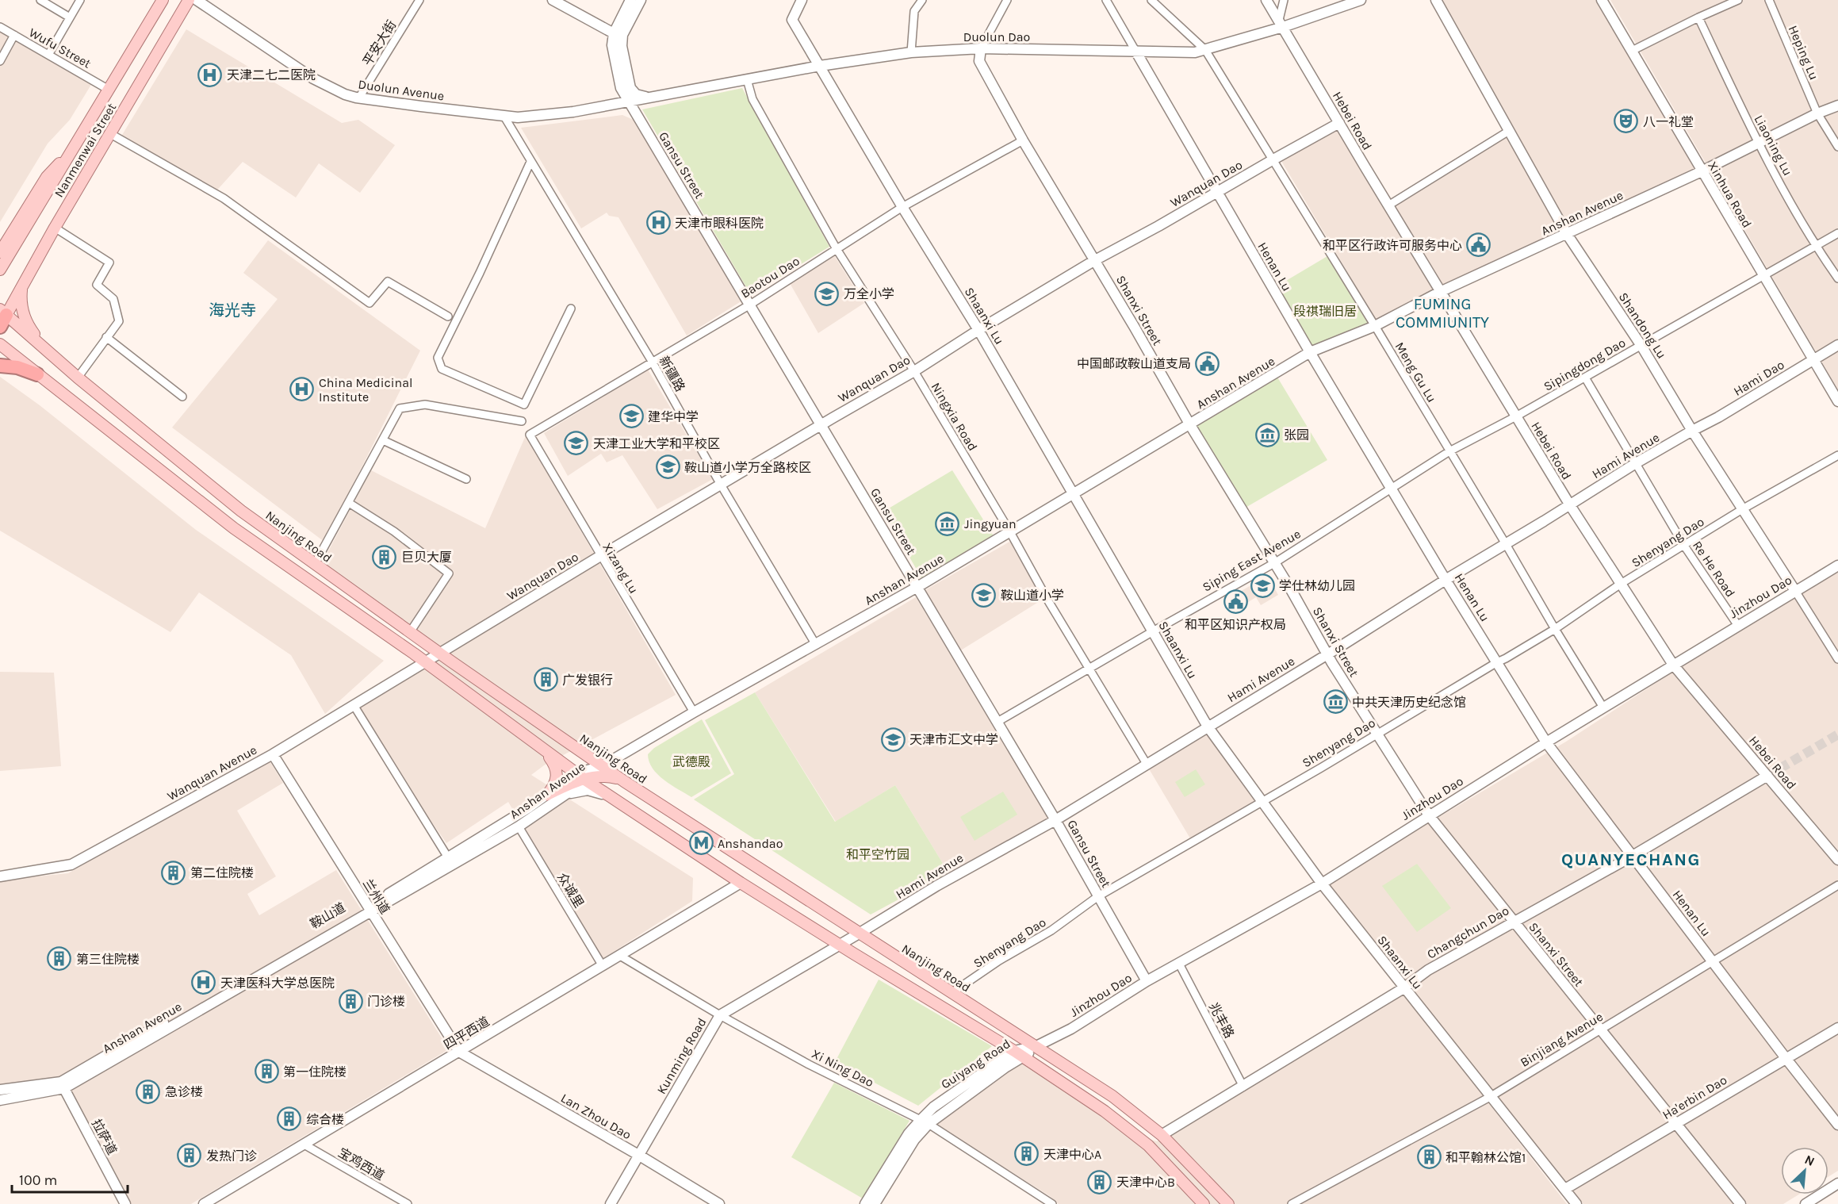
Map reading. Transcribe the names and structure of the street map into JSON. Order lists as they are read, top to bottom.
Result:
{
  "streets": {
    "main road": ["Nanmenwai Street", "Nanjing Road"],
    "street": [
      "Duolun Dao",
      "平安大街",
      "Wufu Street",
      "Heping Lu",
      "Duolun Avenue",
      "Hebei Road",
      "Liaoning Lu",
      "Gansu Street",
      "Wanquan Dao",
      "Xinhua Road",
      "Anshan Avenue",
      "Henan Lu",
      "Baotou Dao",
      "Shanxi Street",
      "Shaanxi Lu",
      "Shandong Lu",
      "Sipingdong Dao",
      "Meng Gu Lu",
      "新疆路",
      "Hami Dao",
      "Ningxia Road",
      "Hami Avenue",
      "Shenyang Dao",
      "Siping East Avenue",
      "Xizang Lu",
      "Re He Road",
      "Jinzhou Dao",
      "Wanquan Avenue",
      "众诚里",
      "兰州道",
      "鞍山道",
      "Changchun Dao",
      "兆丰路",
      "四平西道",
      "Binjiang Avenue",
      "Kunming Road",
      "Guiyang Road",
      "Xi Ning Dao",
      "Ha'erbin Dao",
      "Lan Zhou Dao",
      "拉萨道",
      "宝鸡西道"
    ]
  },
  "crossings": [
    ["Duolun Dao", "Duolun Avenue"],
    ["Duolun Dao", "Hebei Road"],
    ["Duolun Dao", "Gansu Street"],
    ["Duolun Dao", "Henan Lu"],
    ["Duolun Dao", "Shanxi Street"],
    ["Duolun Dao", "Shaanxi Lu"],
    ["Duolun Dao", "Meng Gu Lu"],
    ["Duolun Dao", "Ningxia Road"],
    ["平安大街", "Duolun Avenue"],
    ["Wufu Street", "Nanmenwai Street"],
    ["Heping Lu", "Anshan Avenue"],
    ["Duolun Avenue", "Gansu Street"],
    ["Duolun Avenue", "新疆路"],
    ["Hebei Road", "Wanquan Dao"],
    ["Hebei Road", "Anshan Avenue"],
    ["Hebei Road", "Sipingdong Dao"],
    ["Hebei Road", "Hami Avenue"],
    ["Hebei Road", "Shenyang Dao"],
    ["Hebei Road", "Siping East Avenue"],
    ["Hebei Road", "Jinzhou Dao"],
    ["Hebei Road", "Changchun Dao"],
    ["Liaoning Lu", "Anshan Avenue"],
    ["Nanmenwai Street", "Nanjing Road"],
    ["Gansu Street", "Wanquan Dao"],
    ["Gansu Street", "Anshan Avenue"],
    ["Gansu Street", "Baotou Dao"],
    ["Gansu Street", "Hami Avenue"],
    ["Gansu Street", "Shenyang Dao"],
    ["Gansu Street", "Siping East Avenue"],
    ["Gansu Street", "Jinzhou Dao"],
    ["Wanquan Dao", "Henan Lu"],
    ["Wanquan Dao", "Shanxi Street"],
    ["Wanquan Dao", "Shaanxi Lu"],
    ["Wanquan Dao", "Meng Gu Lu"],
    ["Wanquan Dao", "新疆路"],
    ["Wanquan Dao", "Ningxia Road"],
    ["Wanquan Dao", "Nanjing Road"],
    ["Wanquan Dao", "Xizang Lu"],
    ["Wanquan Dao", "Wanquan Avenue"],
    ["Xinhua Road", "Anshan Avenue"],
    ["Xinhua Road", "Sipingdong Dao"],
    ["Xinhua Road", "Hami Dao"],
    ["Anshan Avenue", "Henan Lu"],
    ["Anshan Avenue", "Shanxi Street"],
    ["Anshan Avenue", "Shaanxi Lu"],
    ["Anshan Avenue", "Shandong Lu"],
    ["Anshan Avenue", "Meng Gu Lu"],
    ["Anshan Avenue", "新疆路"],
    ["Anshan Avenue", "Ningxia Road"],
    ["Anshan Avenue", "Nanjing Road"],
    ["Anshan Avenue", "Xizang Lu"],
    ["Anshan Avenue", "众诚里"],
    ["Anshan Avenue", "鞍山道"],
    ["Henan Lu", "Hami Avenue"],
    ["Henan Lu", "Shenyang Dao"],
    ["Henan Lu", "Siping East Avenue"],
    ["Henan Lu", "Jinzhou Dao"],
    ["Henan Lu", "Changchun Dao"],
    ["Henan Lu", "Binjiang Avenue"],
    ["Henan Lu", "Ha'erbin Dao"],
    ["Baotou Dao", "Shanxi Street"],
    ["Baotou Dao", "Shaanxi Lu"],
    ["Baotou Dao", "新疆路"],
    ["Baotou Dao", "Ningxia Road"],
    ["Baotou Dao", "Xizang Lu"],
    ["Shanxi Street", "Hami Avenue"],
    ["Shanxi Street", "Shenyang Dao"],
    ["Shanxi Street", "Siping East Avenue"],
    ["Shanxi Street", "Jinzhou Dao"],
    ["Shanxi Street", "Changchun Dao"],
    ["Shanxi Street", "Binjiang Avenue"],
    ["Shanxi Street", "Ha'erbin Dao"],
    ["Shaanxi Lu", "Hami Avenue"],
    ["Shaanxi Lu", "Shenyang Dao"],
    ["Shaanxi Lu", "Siping East Avenue"],
    ["Shaanxi Lu", "Jinzhou Dao"],
    ["Shaanxi Lu", "Changchun Dao"],
    ["Shaanxi Lu", "Binjiang Avenue"],
    ["Shaanxi Lu", "Ha'erbin Dao"],
    ["Shandong Lu", "Sipingdong Dao"],
    ["Shandong Lu", "Hami Dao"],
    ["Shandong Lu", "Hami Avenue"],
    ["Shandong Lu", "Shenyang Dao"],
    ["Shandong Lu", "Jinzhou Dao"],
    ["Sipingdong Dao", "Siping East Avenue"],
    ["Sipingdong Dao", "Re He Road"],
    ["Meng Gu Lu", "Hami Avenue"],
    ["Meng Gu Lu", "Shenyang Dao"],
    ["Meng Gu Lu", "Siping East Avenue"],
    ["Meng Gu Lu", "Jinzhou Dao"],
    ["Hami Dao", "Hami Avenue"],
    ["Ningxia Road", "Hami Avenue"],
    ["Ningxia Road", "Siping East Avenue"],
    ["Hami Avenue", "Nanjing Road"],
    ["Hami Avenue", "Re He Road"],
    ["Hami Avenue", "Kunming Road"],
    ["Nanjing Road", "Shenyang Dao"],
    ["Nanjing Road", "Jinzhou Dao"],
    ["Nanjing Road", "Changchun Dao"],
    ["Nanjing Road", "Guiyang Road"],
    ["Shenyang Dao", "Re He Road"],
    ["Re He Road", "Jinzhou Dao"],
    ["Jinzhou Dao", "兆丰路"],
    ["Jinzhou Dao", "Guiyang Road"],
    ["Wanquan Avenue", "兰州道"],
    ["众诚里", "四平西道"],
    ["兰州道", "鞍山道"],
    ["兰州道", "四平西道"],
    ["兰州道", "Lan Zhou Dao"],
    ["鞍山道", "拉萨道"],
    ["Changchun Dao", "兆丰路"],
    ["四平西道", "Xi Ning Dao"],
    ["四平西道", "Lan Zhou Dao"],
    ["四平西道", "宝鸡西道"],
    ["Kunming Road", "Xi Ning Dao"],
    ["Kunming Road", "Lan Zhou Dao"],
    ["Guiyang Road", "Xi Ning Dao"]
  ],
  "districts": ["FUMING COMMIUNITY", "海光寺", "QUANYECHANG"],
  "parks": ["段祺瑞旧居", "武德殿", "和平空竹园"],
  "places": {
    "hospital": [
      "天津二七二医院",
      "天津市眼科医院",
      "China Medicinal Institute",
      "天津医科大学总医院"
    ],
    "theatre": ["八一礼堂"],
    "public building": ["和平区行政许可服务中心", "中国邮政鞍山道支局", "和平区知识产权局"],
    "school or university": [
      "万全小学",
      "建华中学",
      "天津工业大学和平校区",
      "鞍山道小学万全路校区",
      "学仕林幼儿园",
      "鞍山道小学",
      "天津市汇文中学"
    ],
    "museum": ["张园", "Jingyuan", "中共天津历史纪念馆"],
    "building": [
      "巨贝大厦",
      "广发银行",
      "第二住院楼",
      "第三住院楼",
      "门诊楼",
      "第一住院楼",
      "急诊楼",
      "综合楼",
      "天津中心A",
      "发热门诊",
      "和平翰林公馆1",
      "天津中心B"
    ],
    "metro station": ["Anshandao"]
  },
  "scale_bar": "100 m",
  "north": "top right"
}
